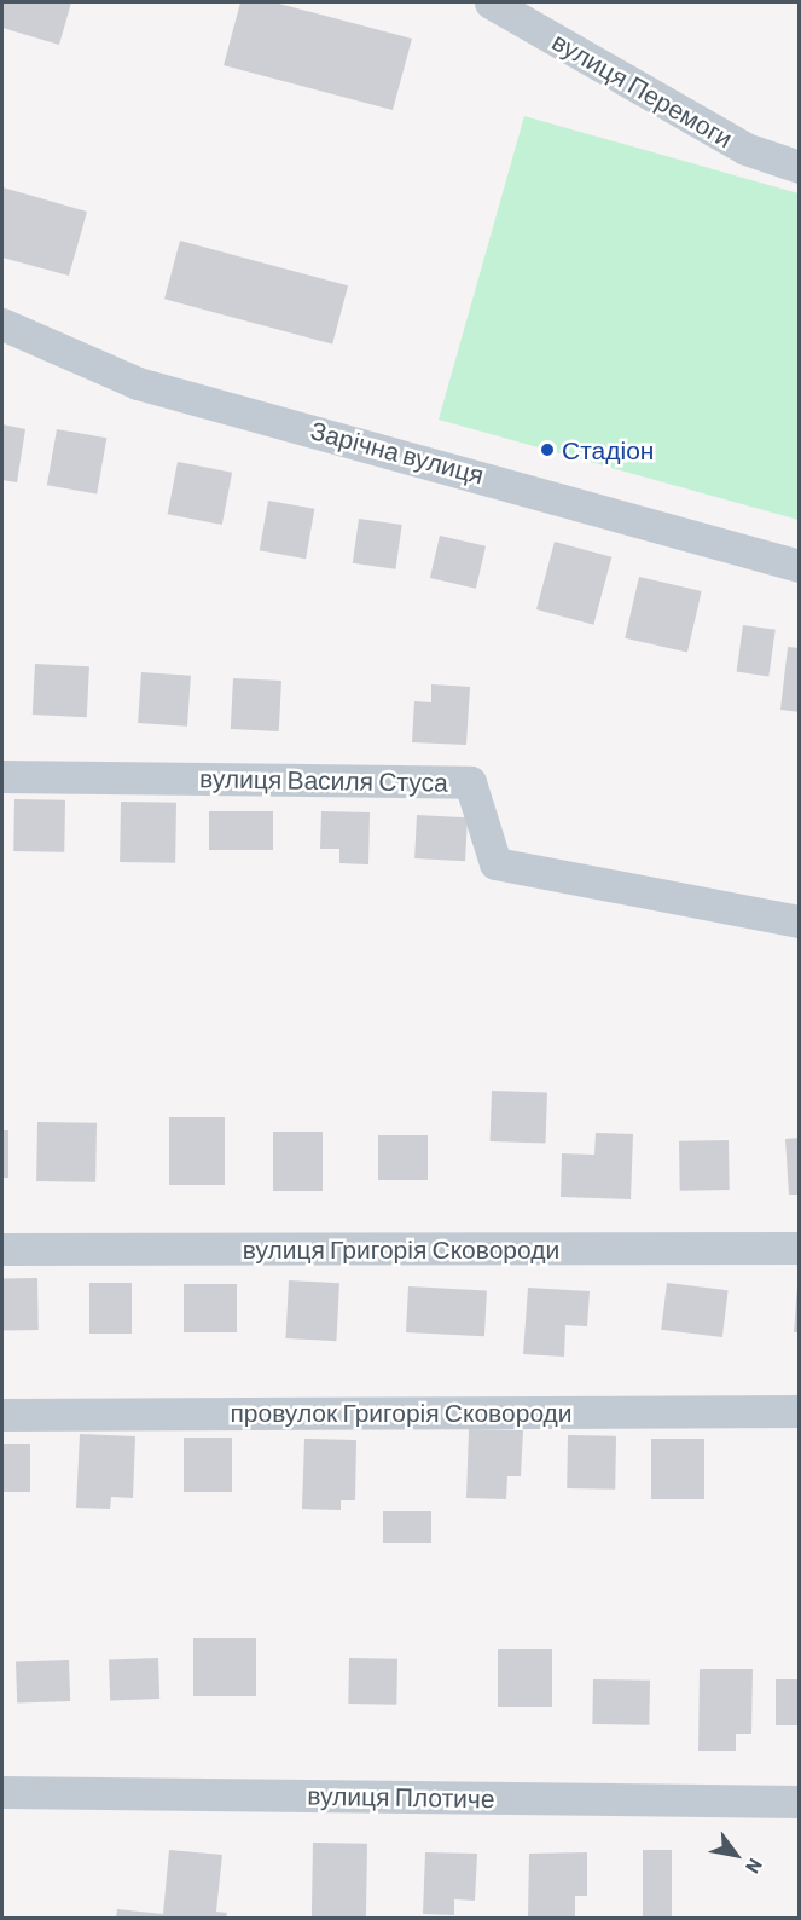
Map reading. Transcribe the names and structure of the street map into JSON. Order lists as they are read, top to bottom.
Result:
{
  "streets": {
    "street": [
      "вулиця Перемоги",
      "Зарічна вулиця",
      "вулиця Василя Стуса",
      "вулиця Григорія Сковороди",
      "провулок Григорія Сковороди",
      "вулиця Плотиче"
    ]
  },
  "places": ["Стадіон"],
  "north": "bottom right"
}
